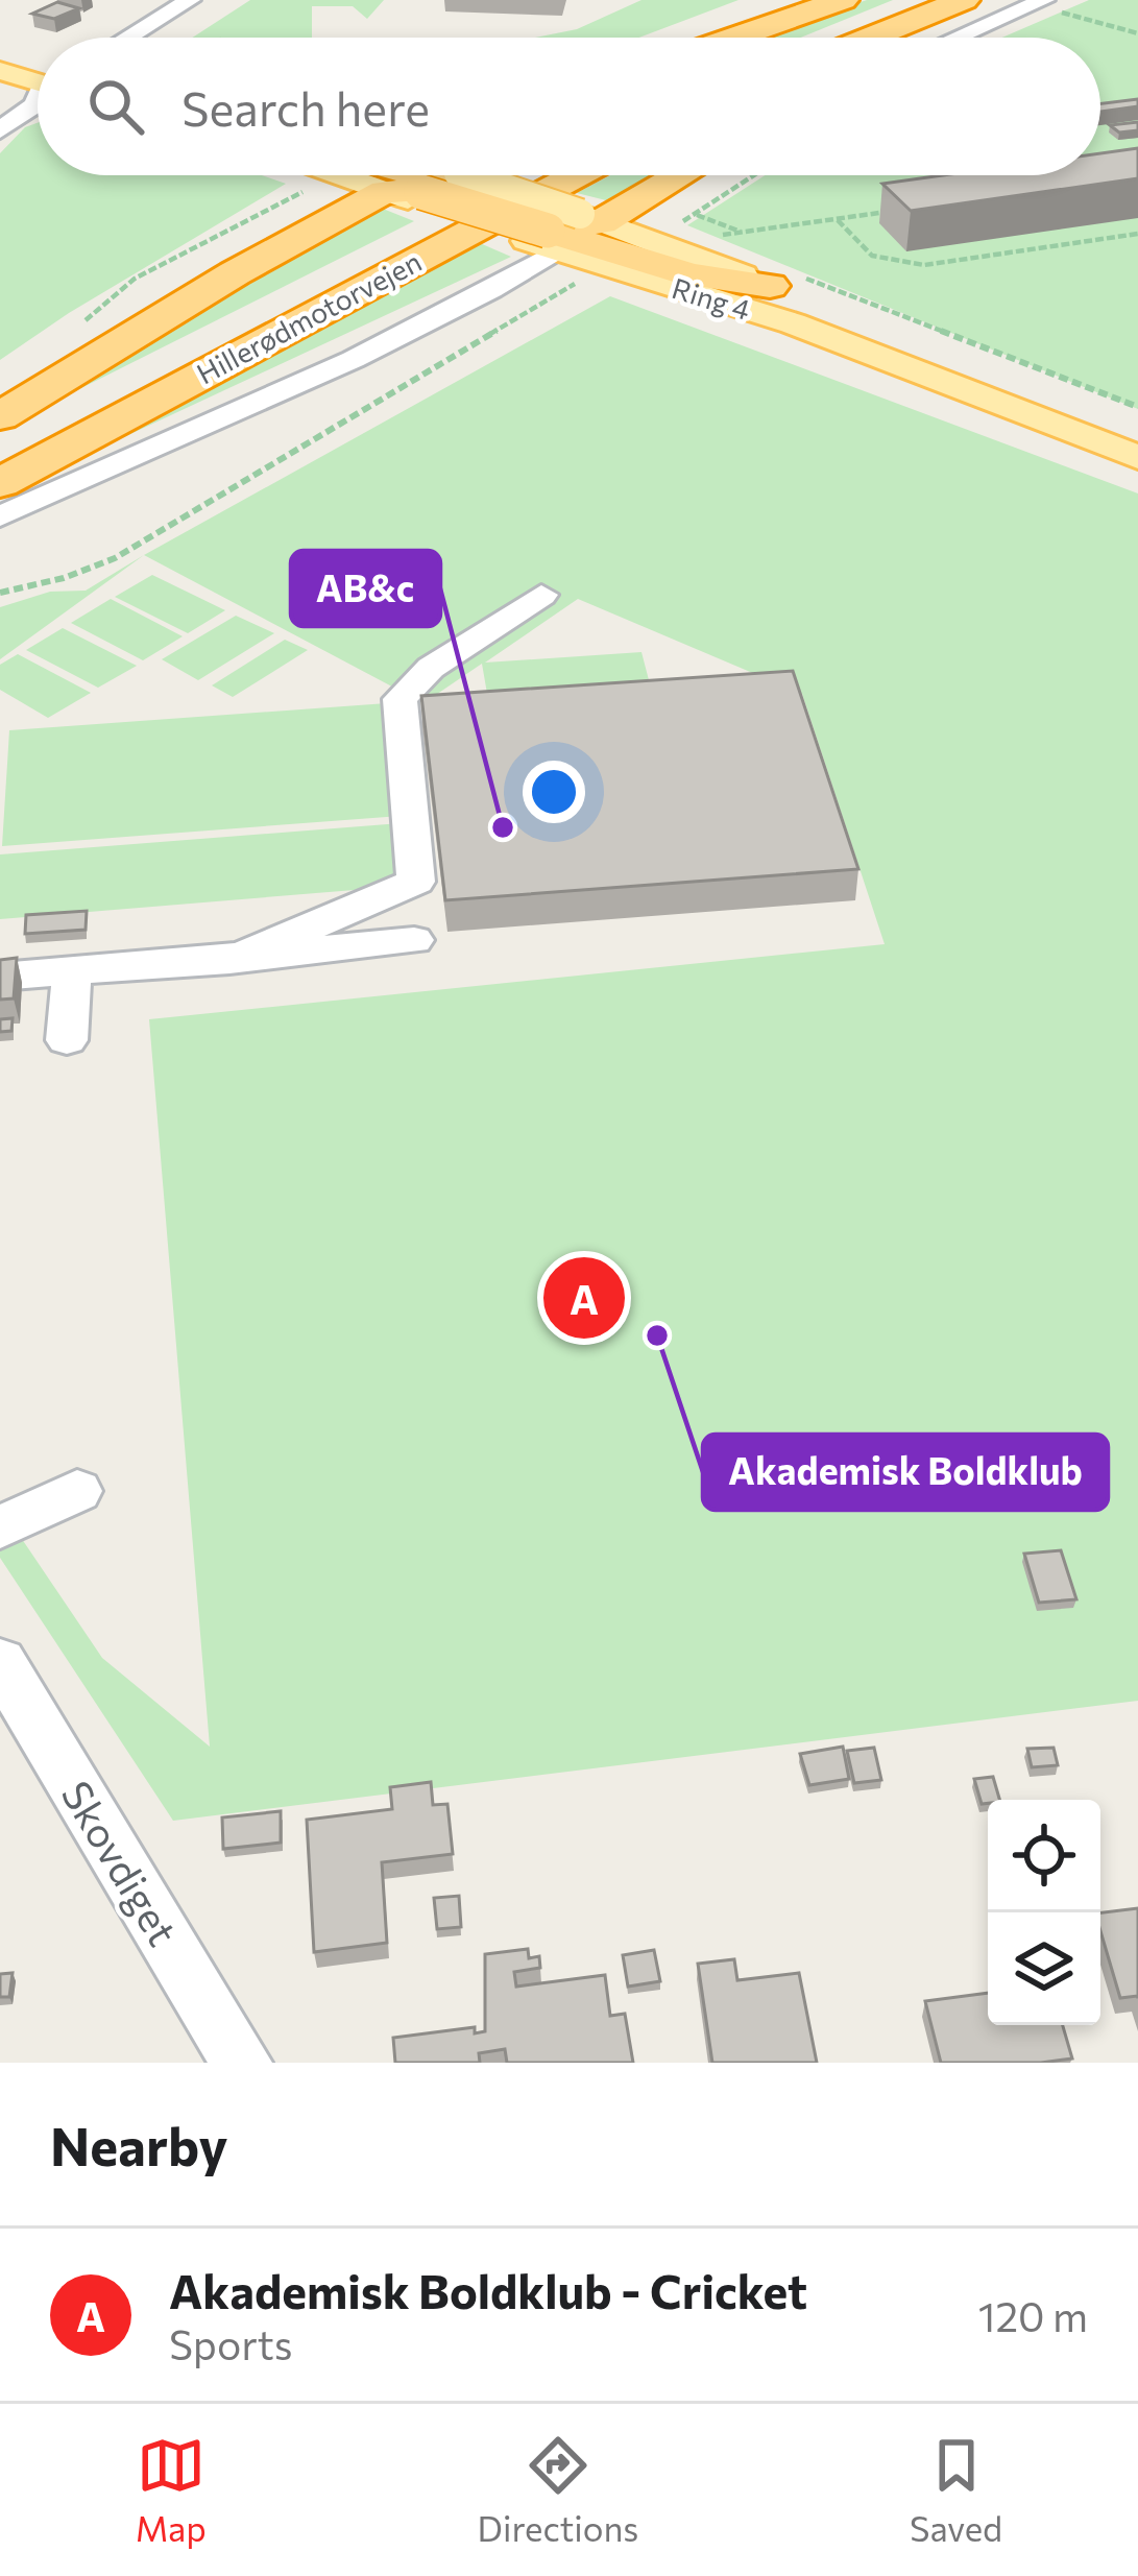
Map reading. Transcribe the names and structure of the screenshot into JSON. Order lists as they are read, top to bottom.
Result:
{
  "streets": {
    "highway": ["Hillerødmotorvejen"],
    "main road": ["Ring 4"],
    "street": ["Skovdiget"]
  },
  "places": ["AB&c", "Akademisk Boldklub"],
  "page": {
    "search": "Search here",
    "pins": "A",
    "heading": "Nearby",
    "list": [
      {
        "mark": "A",
        "name": "Akademisk Boldklub - Cricket",
        "note": "Sports",
        "value": "120 m"
      }
    ],
    "nav": ["Map", "Directions", "Saved"]
  }
}
